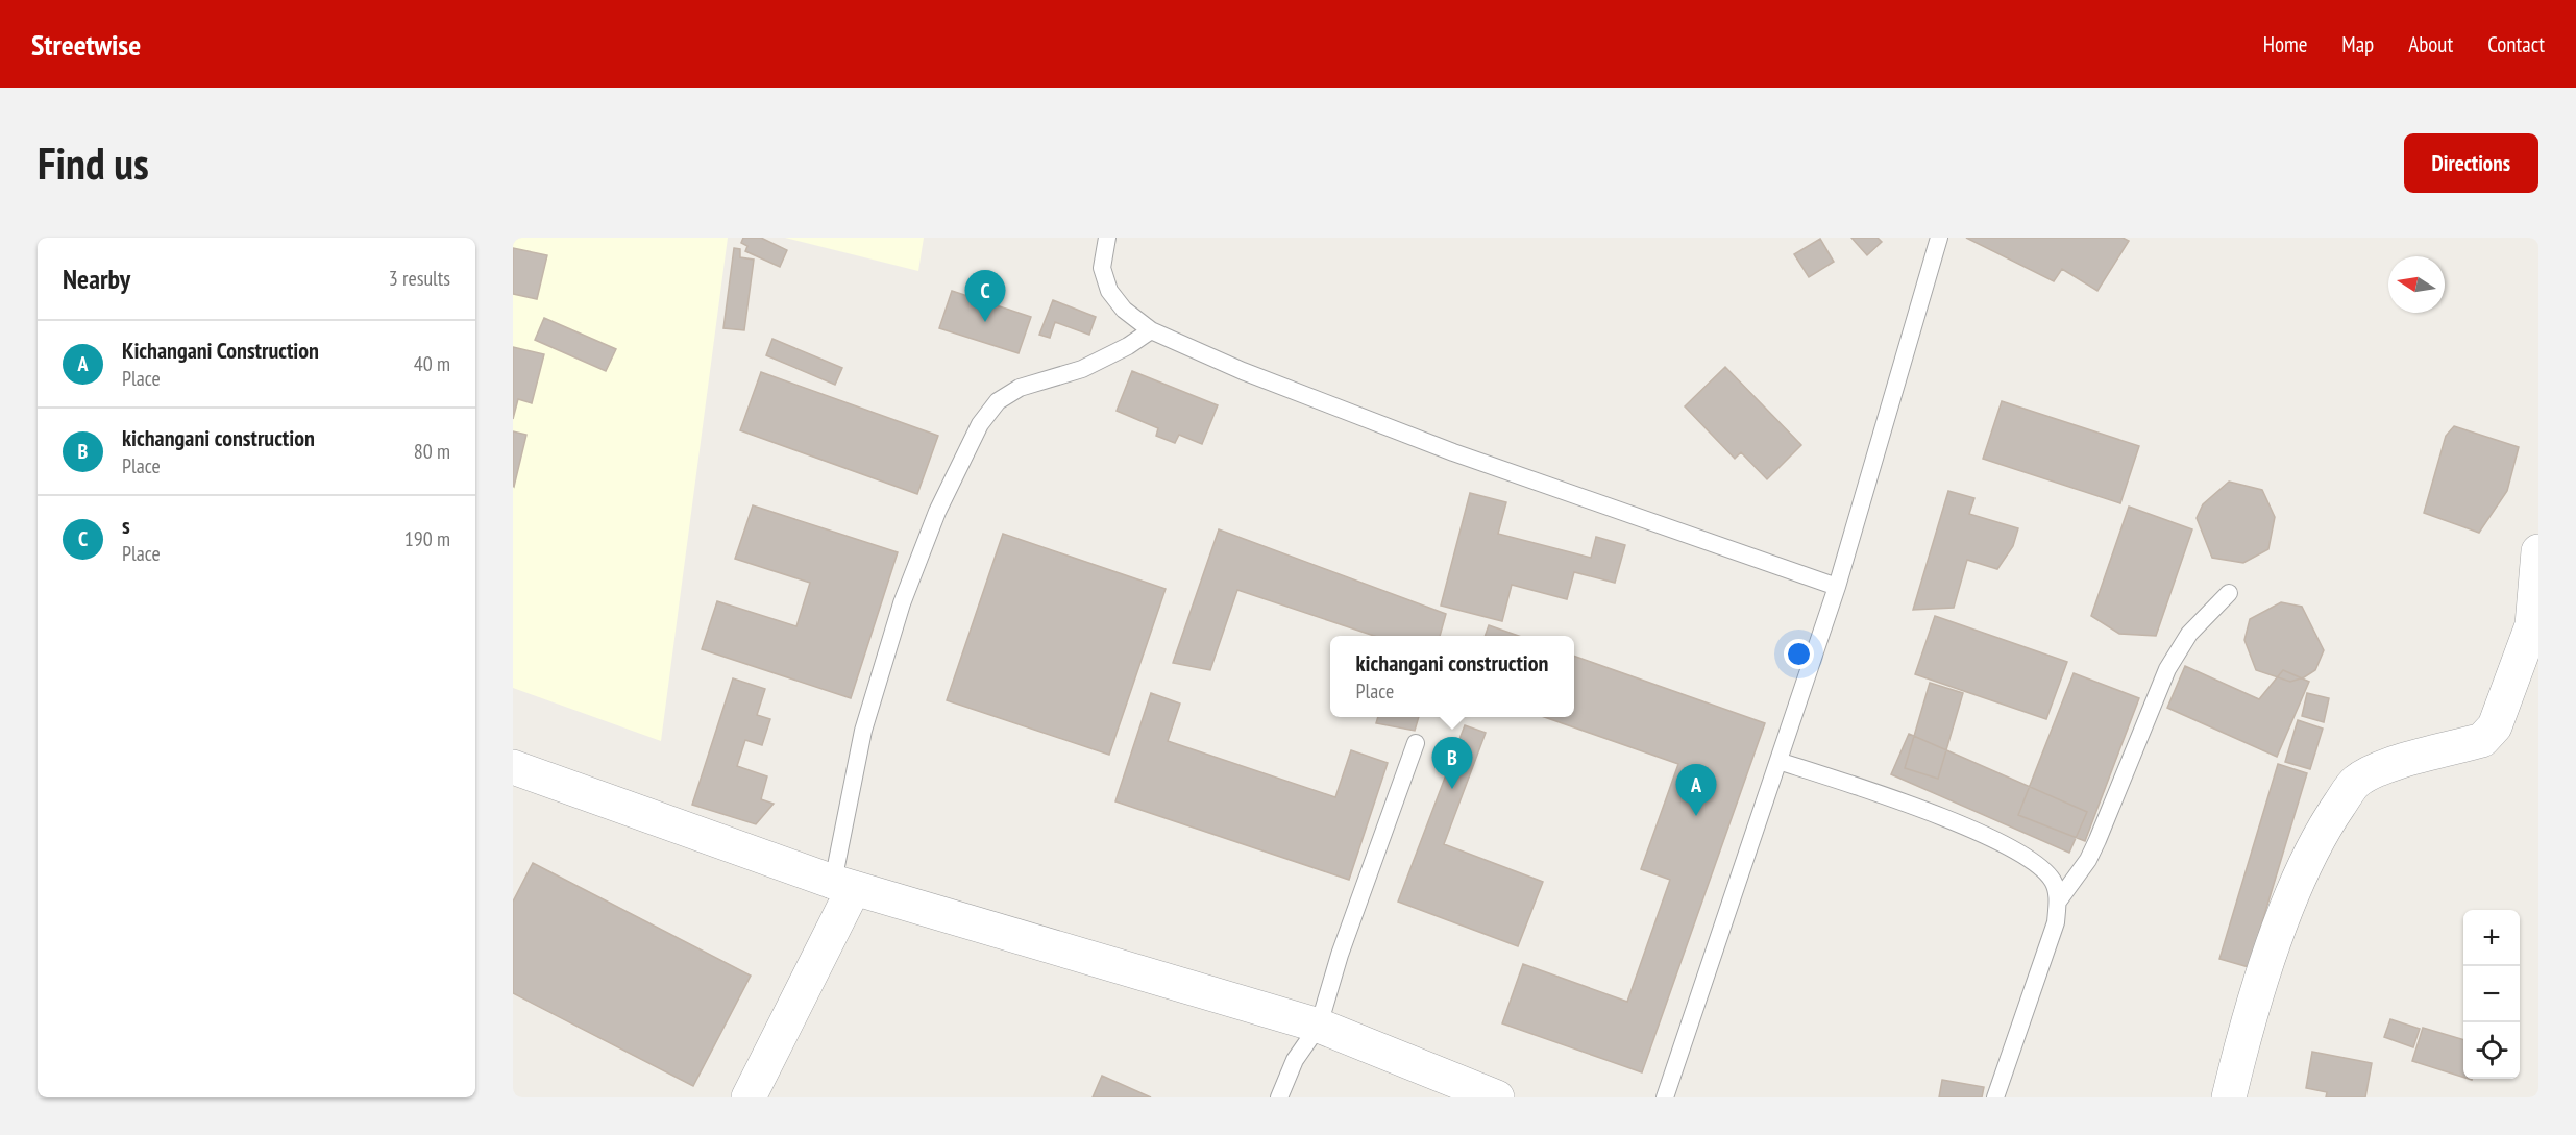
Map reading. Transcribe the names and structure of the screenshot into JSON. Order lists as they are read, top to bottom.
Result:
{
  "north": "left",
  "page": {
    "header": "Streetwise",
    "nav": [
      "Home",
      "Map",
      "About",
      "Contact"
    ],
    "buttons": "Directions",
    "title": "Find us",
    "heading": ["Nearby", "3 results"],
    "pins": ["C", "B", "A"],
    "list": [
      {
        "mark": "A",
        "name": "Kichangani Construction",
        "note": "Place",
        "value": "40 m"
      },
      {
        "mark": "B",
        "name": "kichangani construction",
        "note": "Place",
        "value": "80 m"
      },
      {
        "mark": "C",
        "name": "s",
        "note": "Place",
        "value": "190 m"
      }
    ],
    "popup": ["kichangani construction", "Place"],
    "map_buttons": ["+", "−"]
  }
}
